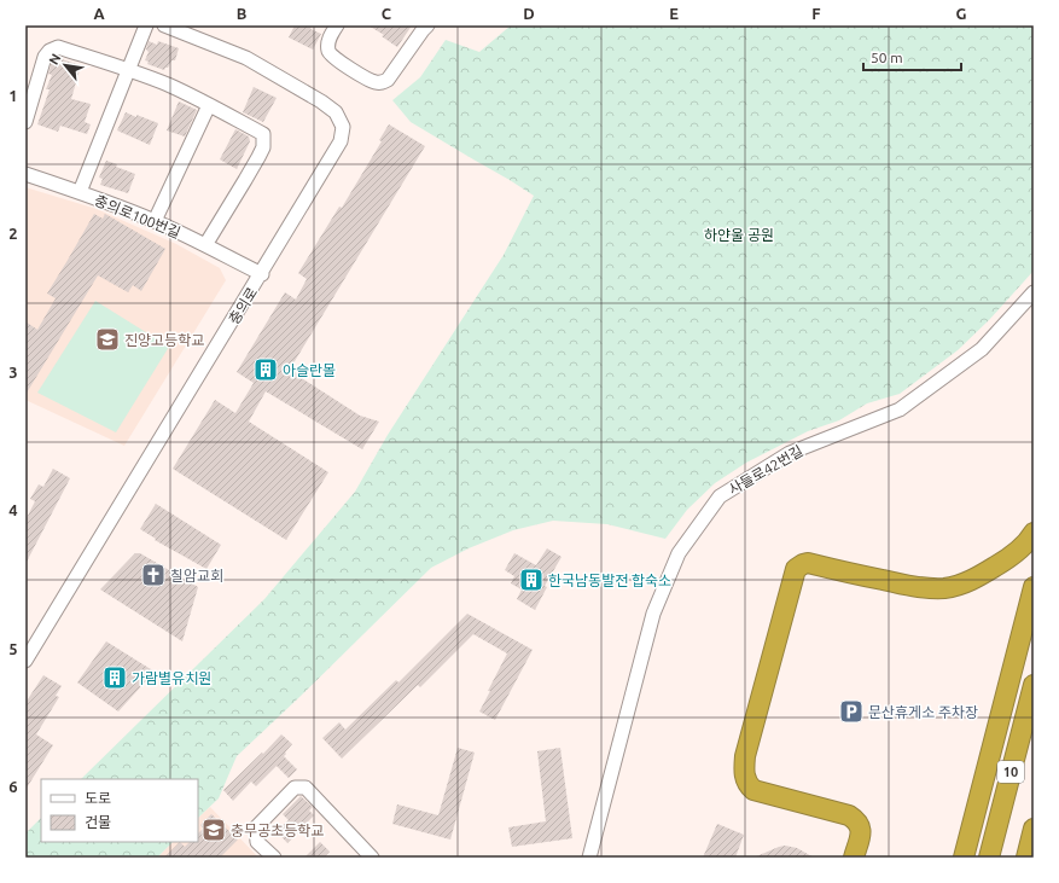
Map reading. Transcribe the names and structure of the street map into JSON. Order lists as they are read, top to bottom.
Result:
{
  "streets": {
    "highway": ["10"],
    "street": ["충의로100번길", "충의로", "사들로42번길"]
  },
  "crossings": [
    ["충의로100번길", "충의로"]
  ],
  "parks": ["하얀울 공원"],
  "places": {
    "school or university": ["진양고등학교", "충무공초등학교"],
    "building": ["아슬란몰", "한국남동발전 합숙소", "가람별유치원"],
    "church": ["칠암교회"],
    "parking": ["문산휴게소 주차장"]
  },
  "legend": ["도로", "건물"],
  "scale_bar": "50 m",
  "north": "top left",
  "grid": {
    "columns": [
      "A",
      "B",
      "C",
      "D",
      "E",
      "F",
      "G"
    ],
    "rows": [
      "1",
      "2",
      "3",
      "4",
      "5",
      "6"
    ]
  }
}
